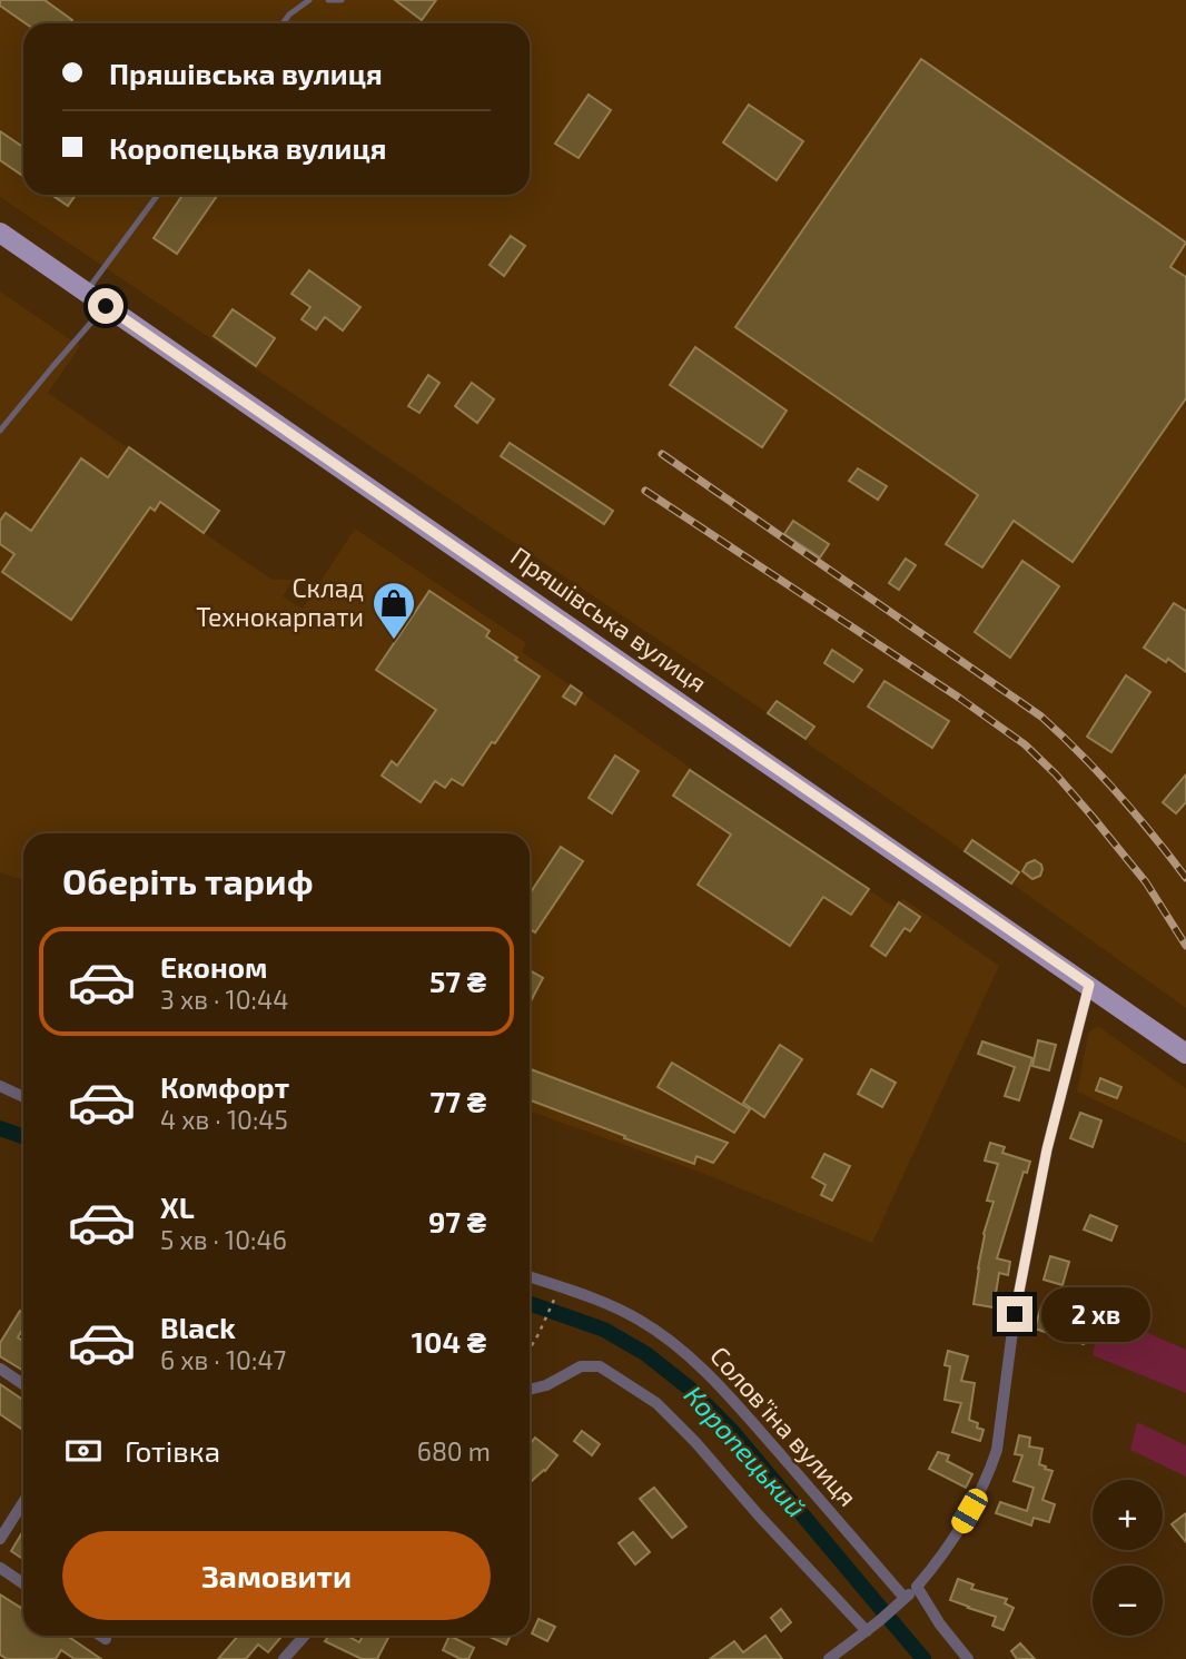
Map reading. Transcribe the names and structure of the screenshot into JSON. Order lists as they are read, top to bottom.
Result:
{
  "streets": {
    "main road": ["Пряшівська вулиця"],
    "street": ["Соловʼїна вулиця"]
  },
  "water": ["Коропецький"],
  "places": {
    "shop": ["Склад Технокарпати"]
  },
  "page": {
    "banner": ["Пряшівська вулиця", "Коропецька вулиця"],
    "heading": "Оберіть тариф",
    "list": [
      {
        "name": "Економ",
        "note": "3 хв · 10:44",
        "value": "57 ₴"
      },
      {
        "name": "Комфорт",
        "note": "4 хв · 10:45",
        "value": "77 ₴"
      },
      {
        "name": "XL",
        "note": "5 хв · 10:46",
        "value": "97 ₴"
      },
      {
        "name": "Black",
        "note": "6 хв · 10:47",
        "value": "104 ₴"
      }
    ],
    "bubble": "2 хв",
    "pay": ["Готівка", "680 m"],
    "map_buttons": ["+", "−"],
    "buttons": "Замовити"
  }
}
